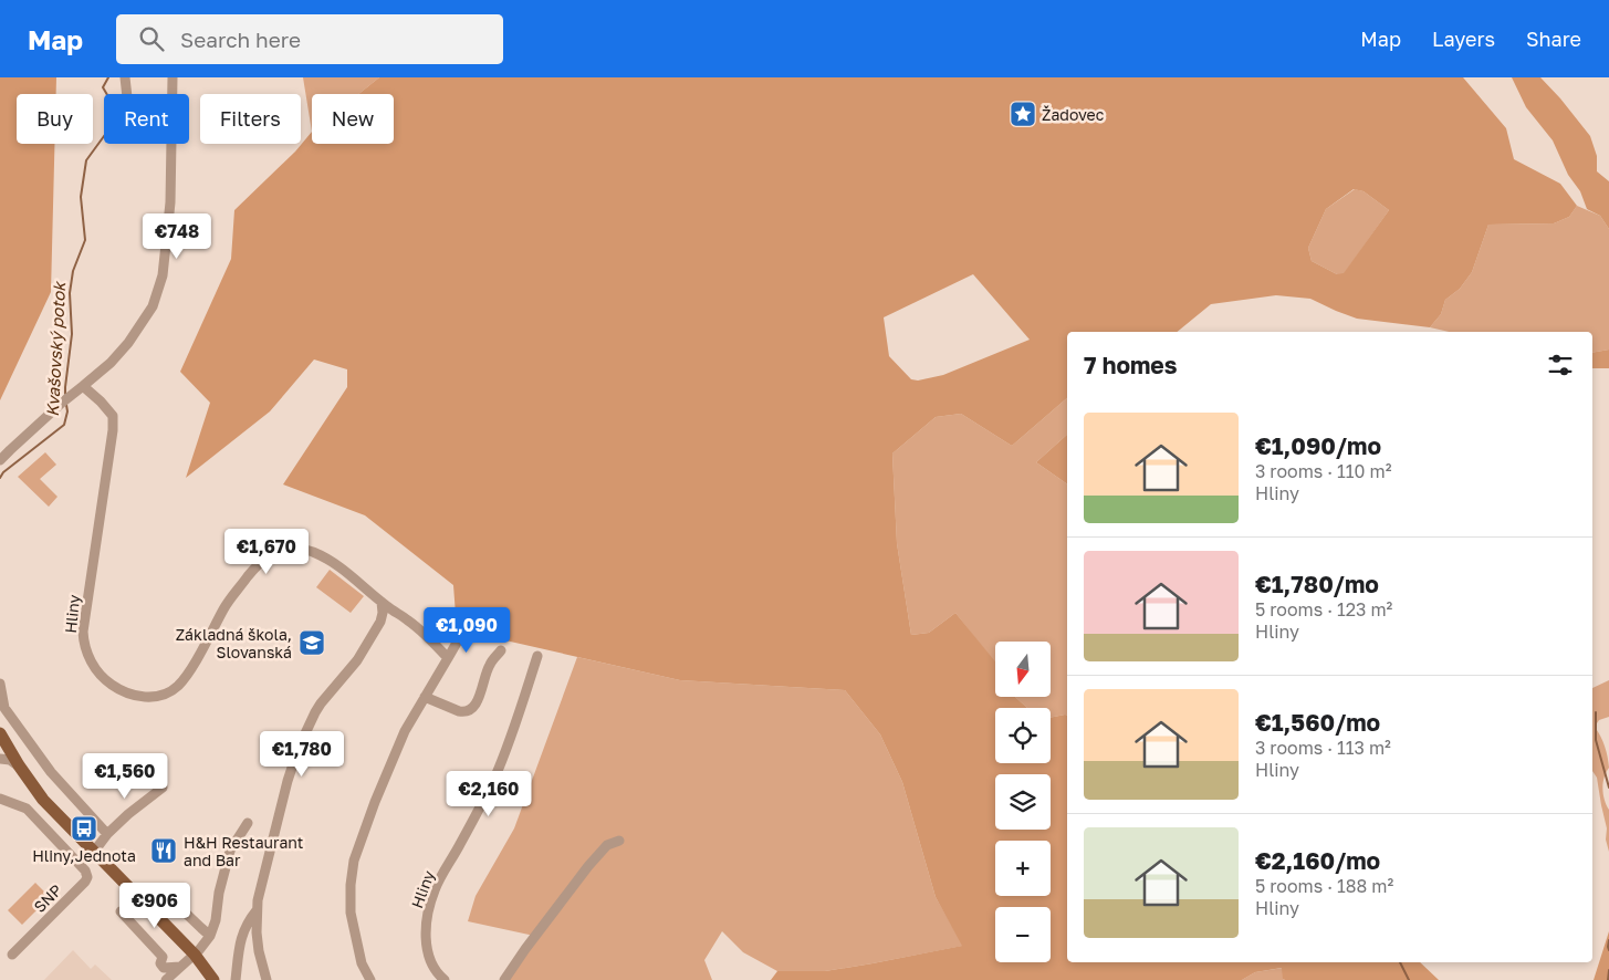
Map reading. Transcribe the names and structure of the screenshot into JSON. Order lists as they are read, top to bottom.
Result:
{
  "streets": {
    "street": ["Hliny", "SNP"]
  },
  "water": ["Kvašovský potok"],
  "places": {
    "place": ["Žadovec"],
    "school or university": ["Základná škola, Slovanská"],
    "bus stop": ["Hliny,Jednota"],
    "restaurant": ["H&H Restaurant and Bar"]
  },
  "north": "bottom",
  "page": {
    "header": "Map",
    "search": "Search here",
    "nav": ["Map", "Layers", "Share"],
    "chip": [
      "Buy",
      "Rent",
      "Filters",
      "New"
    ],
    "price": [
      "€748",
      "€1,670",
      "€1,090",
      "€1,780",
      "€1,560",
      "€2,160",
      "€906"
    ],
    "heading": "7 homes",
    "list": [
      {
        "name": "€1,090/mo",
        "note": "3 rooms · 110 m² · Hliny"
      },
      {
        "name": "€1,780/mo",
        "note": "5 rooms · 123 m² · Hliny"
      },
      {
        "name": "€1,560/mo",
        "note": "3 rooms · 113 m² · Hliny"
      },
      {
        "name": "€2,160/mo",
        "note": "5 rooms · 188 m² · Hliny"
      }
    ],
    "map_buttons": ["+", "−"]
  }
}
